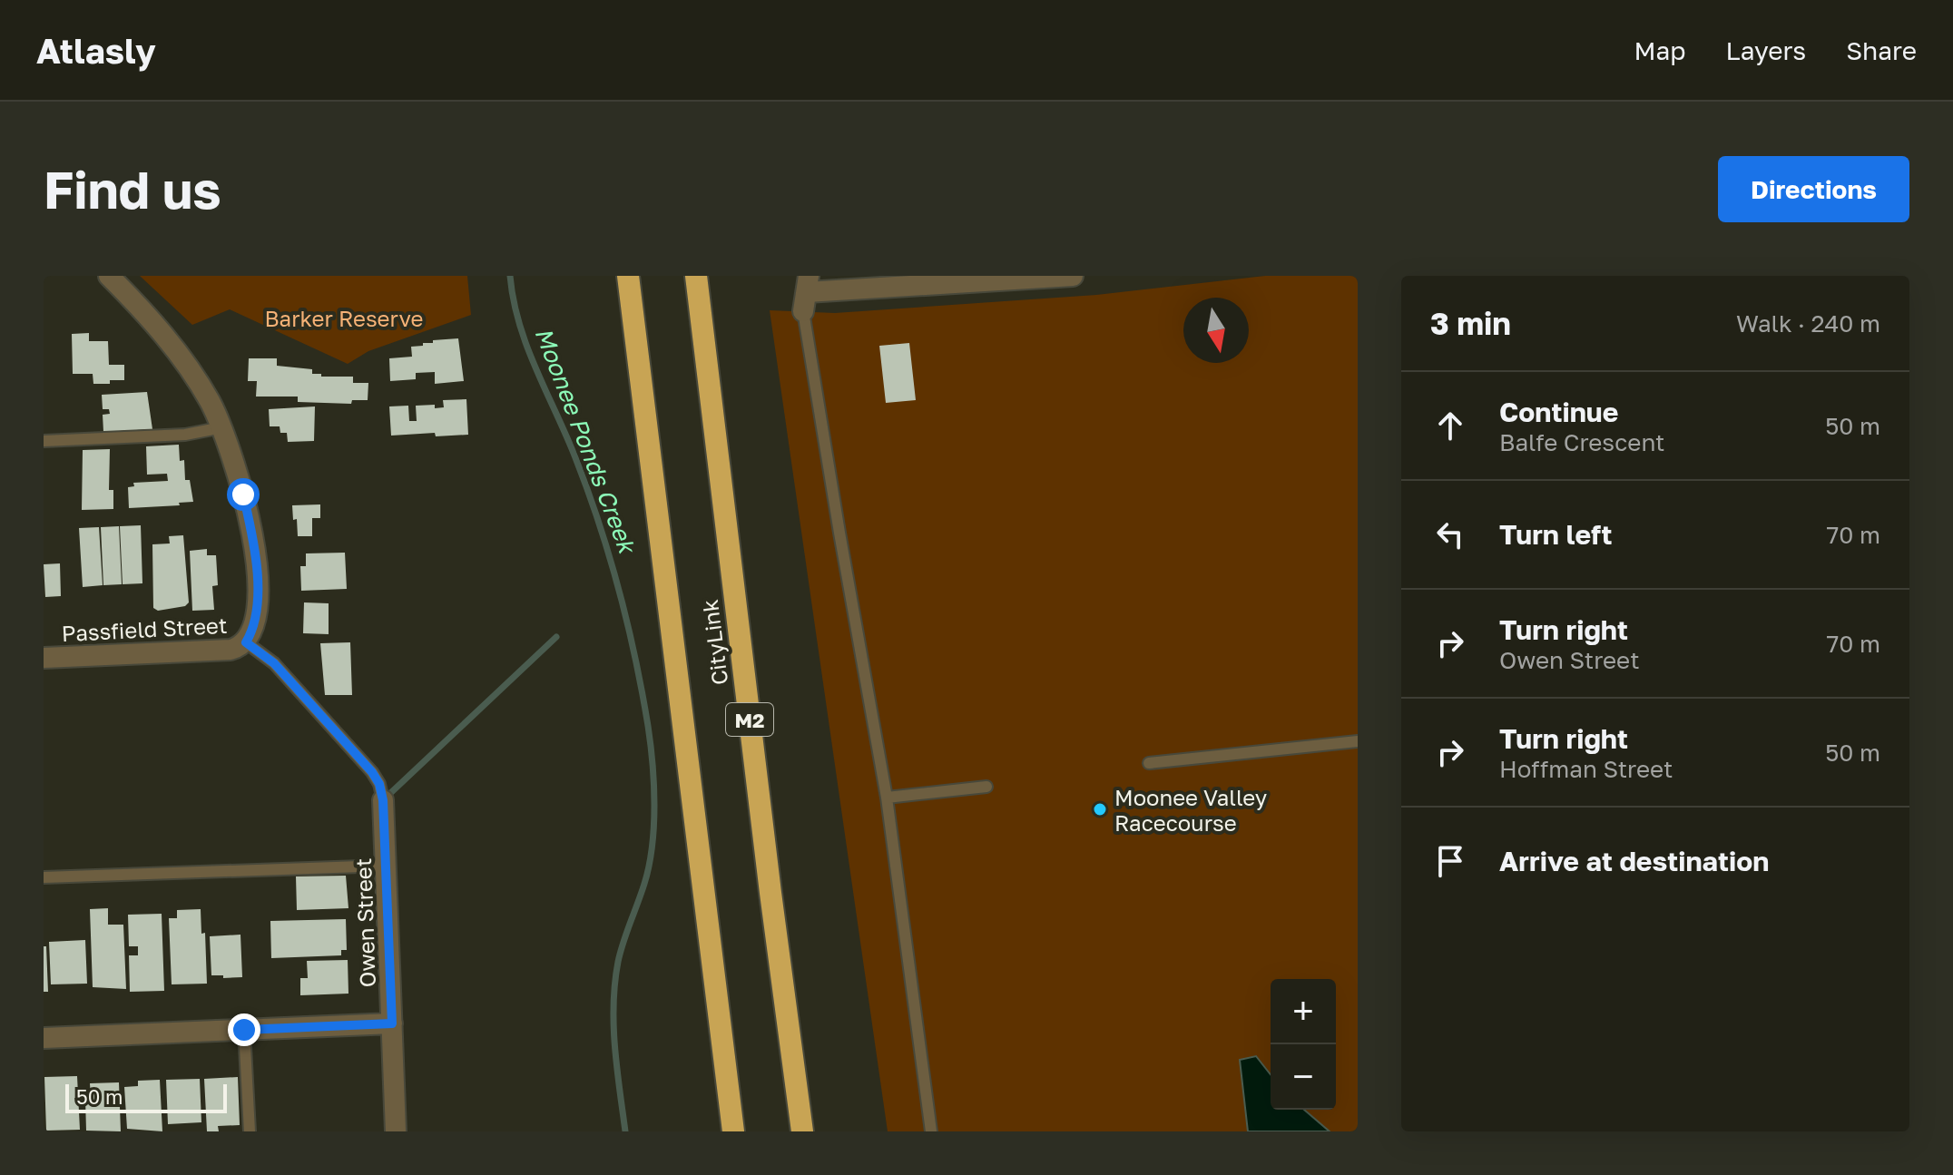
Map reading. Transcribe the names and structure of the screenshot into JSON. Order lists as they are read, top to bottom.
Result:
{
  "streets": {
    "highway": ["CityLink", "M2"],
    "street": ["Passfield Street", "Owen Street"]
  },
  "water": ["Moonee Ponds Creek"],
  "parks": ["Barker Reserve"],
  "places": ["Moonee Valley Racecourse"],
  "scale_bar": "50 m",
  "north": "bottom",
  "page": {
    "header": "Atlasly",
    "nav": ["Map", "Layers", "Share"],
    "buttons": "Directions",
    "title": "Find us",
    "heading": ["3 min", "Walk · 240 m"],
    "list": [
      ["Continue", "Balfe Crescent", "50 m"],
      ["Turn left", "70 m"],
      ["Turn right", "Owen Street", "70 m"],
      ["Turn right", "Hoffman Street", "50 m"],
      "Arrive at destination"
    ],
    "map_buttons": ["+", "−"],
    "scale": "50 m"
  }
}
